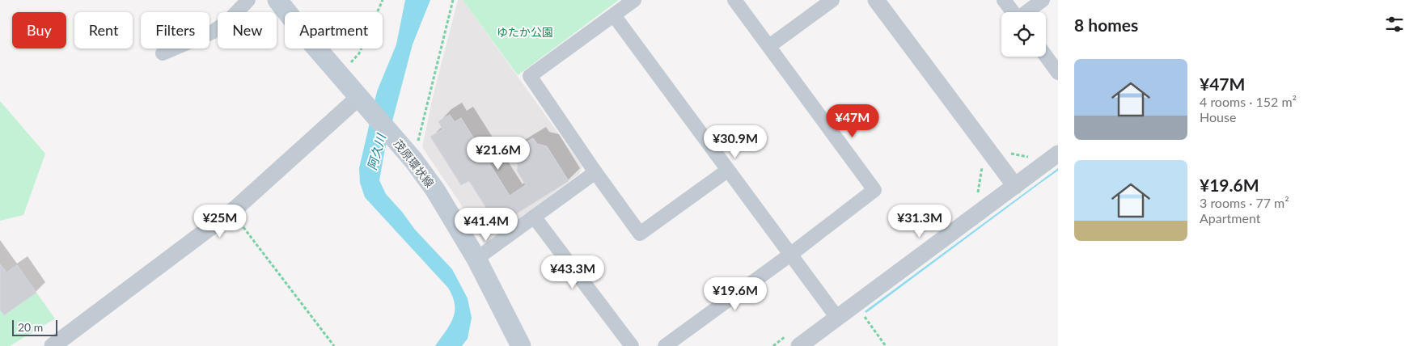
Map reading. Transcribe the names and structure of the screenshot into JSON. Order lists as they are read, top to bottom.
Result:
{
  "streets": {
    "main road": ["茂原環状線"]
  },
  "water": ["阿久川"],
  "parks": ["ゆたか公園"],
  "scale_bar": "20 m",
  "page": {
    "heading": "8 homes",
    "chip": [
      "Buy",
      "Rent",
      "Filters",
      "New",
      "Apartment"
    ],
    "list": [
      {
        "name": "¥47M",
        "note": "4 rooms · 152 m² · House"
      },
      {
        "name": "¥19.6M",
        "note": "3 rooms · 77 m² · Apartment"
      }
    ],
    "price": [
      "¥47M",
      "¥30.9M",
      "¥21.6M",
      "¥25M",
      "¥31.3M",
      "¥41.4M",
      "¥43.3M",
      "¥19.6M"
    ],
    "scale": "20 m"
  }
}
